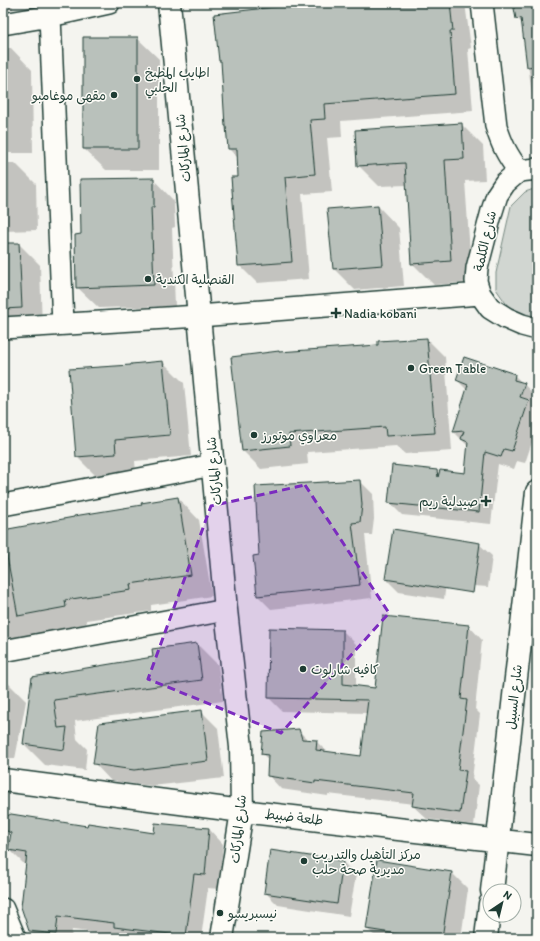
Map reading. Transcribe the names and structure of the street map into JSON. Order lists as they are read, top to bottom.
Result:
{
  "streets": {
    "street": [
      "شارع الماركات",
      "شارع الكلمة",
      "شارع السبيل",
      "طلعة ضبيط"
    ]
  },
  "crossings": [
    ["شارع الماركات", "طلعة ضبيط"],
    ["شارع السبيل", "طلعة ضبيط"]
  ],
  "places": {
    "other": [
      "اطايب المطبخ الحلبي",
      "مقهى موغامبو",
      "القنصلية الكندية",
      "Green Table",
      "معراوي موتورز",
      "كافيه شارلوت",
      "مركز التأهيل والتدريب مديرية صحة حلب",
      "نيسبريسو"
    ],
    "health": ["Nadia kobani", "صيدلية ريم"]
  },
  "north": "top right"
}
